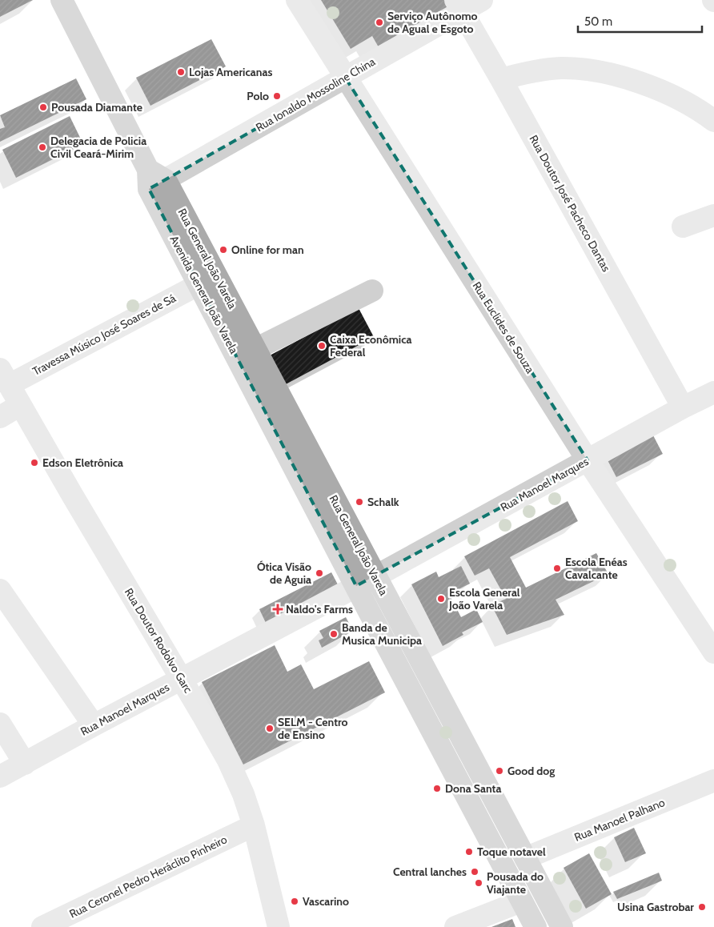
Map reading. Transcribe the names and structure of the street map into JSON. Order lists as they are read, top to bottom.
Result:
{
  "streets": {
    "main road": ["Rua General João Varela", "Avenida General João Varela"],
    "street": [
      "Rua Ionaldo Mossoline China",
      "Rua Doutor José Pacheco Dantas",
      "Rua Euclides de Souza",
      "Travessa Músico José Soares de Sá",
      "Rua Manoel Marques",
      "Rua Doutor Rodolvo Garc",
      "Rua Manoel Palhano",
      "Rua Ceronel Pedro Heráclito Pinheiro"
    ]
  },
  "crossings": [
    ["Rua Ionaldo Mossoline China", "Rua Doutor José Pacheco Dantas"],
    ["Rua Ionaldo Mossoline China", "Rua General João Varela"],
    ["Rua Ionaldo Mossoline China", "Avenida General João Varela"],
    ["Rua Ionaldo Mossoline China", "Rua Euclides de Souza"],
    ["Rua Doutor José Pacheco Dantas", "Rua Manoel Marques"],
    ["Rua General João Varela", "Avenida General João Varela"],
    ["Rua General João Varela", "Rua Manoel Marques"],
    ["Rua General João Varela", "Rua Manoel Palhano"],
    ["Avenida General João Varela", "Travessa Músico José Soares de Sá"],
    ["Avenida General João Varela", "Rua Manoel Marques"],
    ["Rua Euclides de Souza", "Rua Manoel Marques"],
    ["Travessa Músico José Soares de Sá", "Rua Doutor Rodolvo Garc"],
    ["Rua Manoel Marques", "Rua Doutor Rodolvo Garc"],
    ["Rua Doutor Rodolvo Garc", "Rua Ceronel Pedro Heráclito Pinheiro"]
  ],
  "places": {
    "other": [
      "Serviço Autônomo de Agual e Esgoto",
      "Lojas Americanas",
      "Polo",
      "Pousada Diamante",
      "Delegacia de Policia Civil Ceará-Mirim",
      "Online for man",
      "Caixa Econômica Federal",
      "Edson Eletrônica",
      "Schalk",
      "Escola Enéas Cavalcante",
      "Ótica Visão de Aguia",
      "Escola General João Varela",
      "Banda de Musica Municipa",
      "SELM - Centro de Ensino",
      "Good dog",
      "Dona Santa",
      "Toque notavel",
      "Central lanches",
      "Pousada do Viajante",
      "Vascarino",
      "Usina Gastrobar"
    ],
    "health": ["Naldo's Farms"]
  },
  "scale_bar": "50 m"
}
